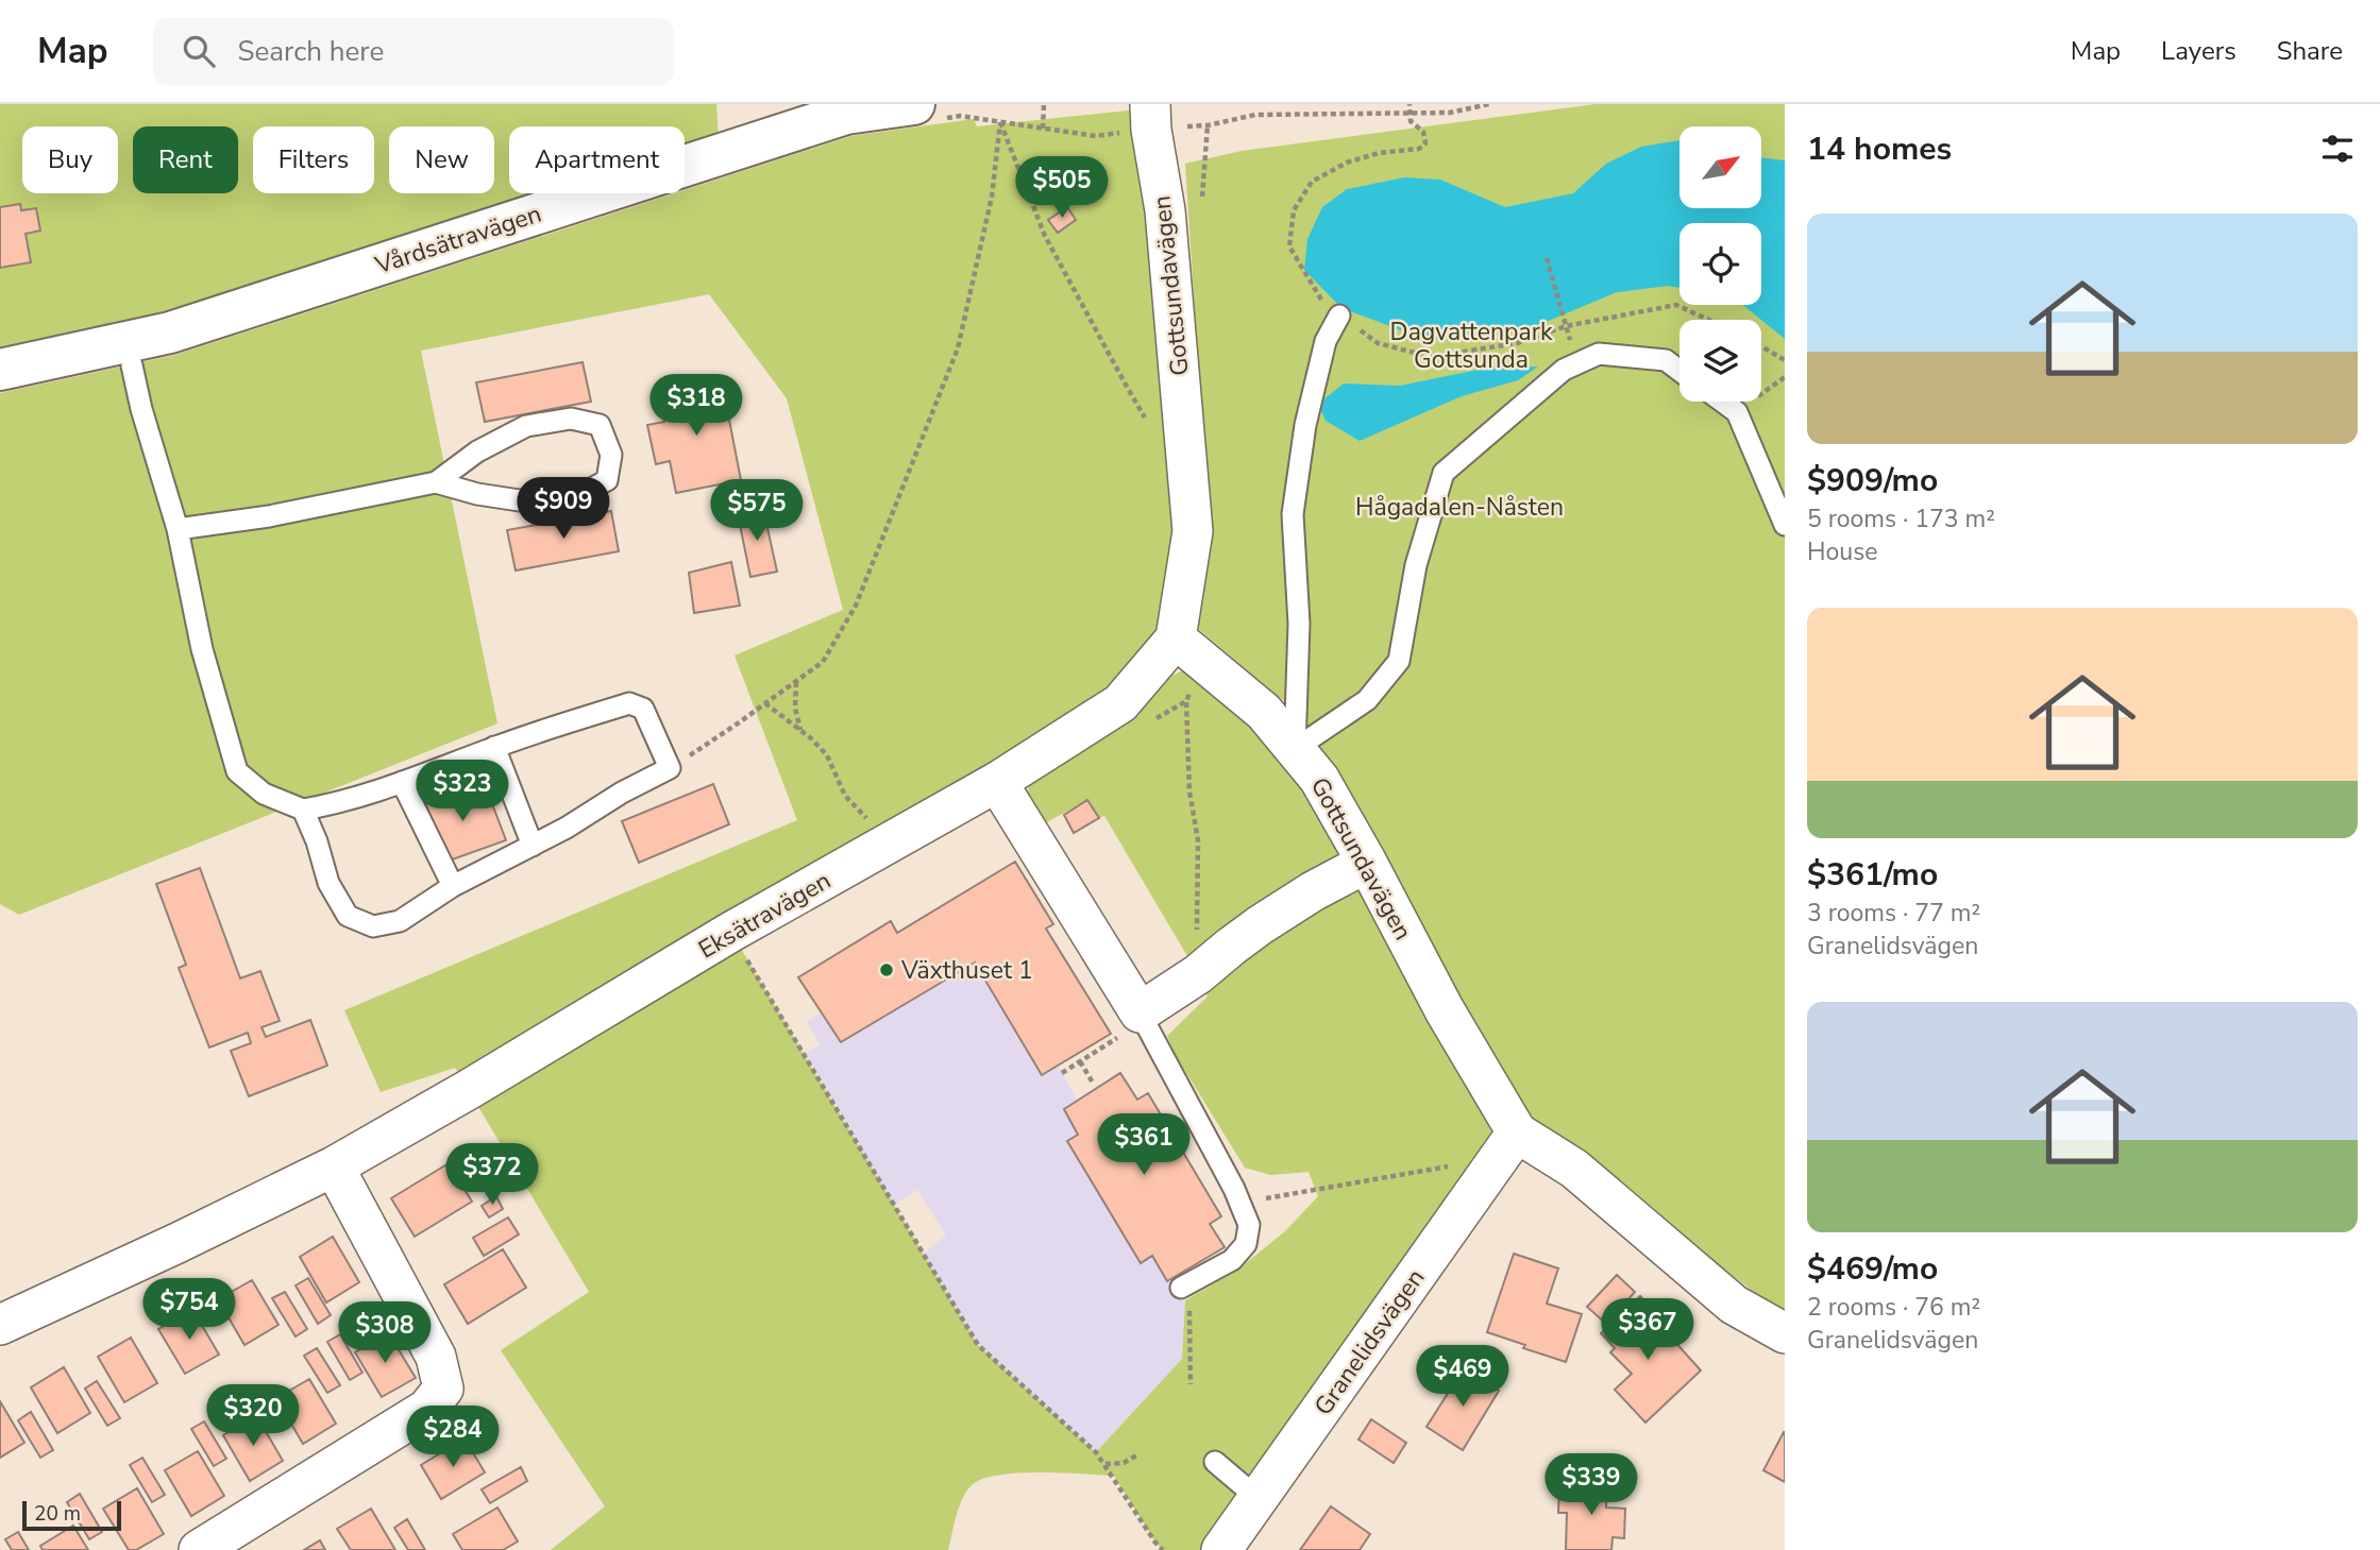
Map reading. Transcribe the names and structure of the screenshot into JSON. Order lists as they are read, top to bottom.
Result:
{
  "streets": {
    "street": [
      "Vårdsätravägen",
      "Gottsundavägen",
      "Eksätravägen",
      "Granelidsvägen"
    ]
  },
  "crossings": [
    ["Gottsundavägen", "Eksätravägen"],
    ["Gottsundavägen", "Granelidsvägen"]
  ],
  "parks": ["Dagvattenpark Gottsunda", "Hågadalen-Nåsten"],
  "places": ["Växthuset 1"],
  "scale_bar": "20 m",
  "north": "top right",
  "page": {
    "header": "Map",
    "search": "Search here",
    "nav": ["Map", "Layers", "Share"],
    "heading": "14 homes",
    "chip": [
      "Buy",
      "Rent",
      "Filters",
      "New",
      "Apartment"
    ],
    "price": [
      "$505",
      "$318",
      "$909",
      "$575",
      "$323",
      "$361",
      "$372",
      "$754",
      "$367",
      "$308",
      "$469",
      "$320",
      "$284",
      "$339"
    ],
    "list": [
      {
        "name": "$909/mo",
        "note": "5 rooms · 173 m² · House"
      },
      {
        "name": "$361/mo",
        "note": "3 rooms · 77 m² · Granelidsvägen"
      },
      {
        "name": "$469/mo",
        "note": "2 rooms · 76 m² · Granelidsvägen"
      }
    ],
    "scale": "20 m"
  }
}
